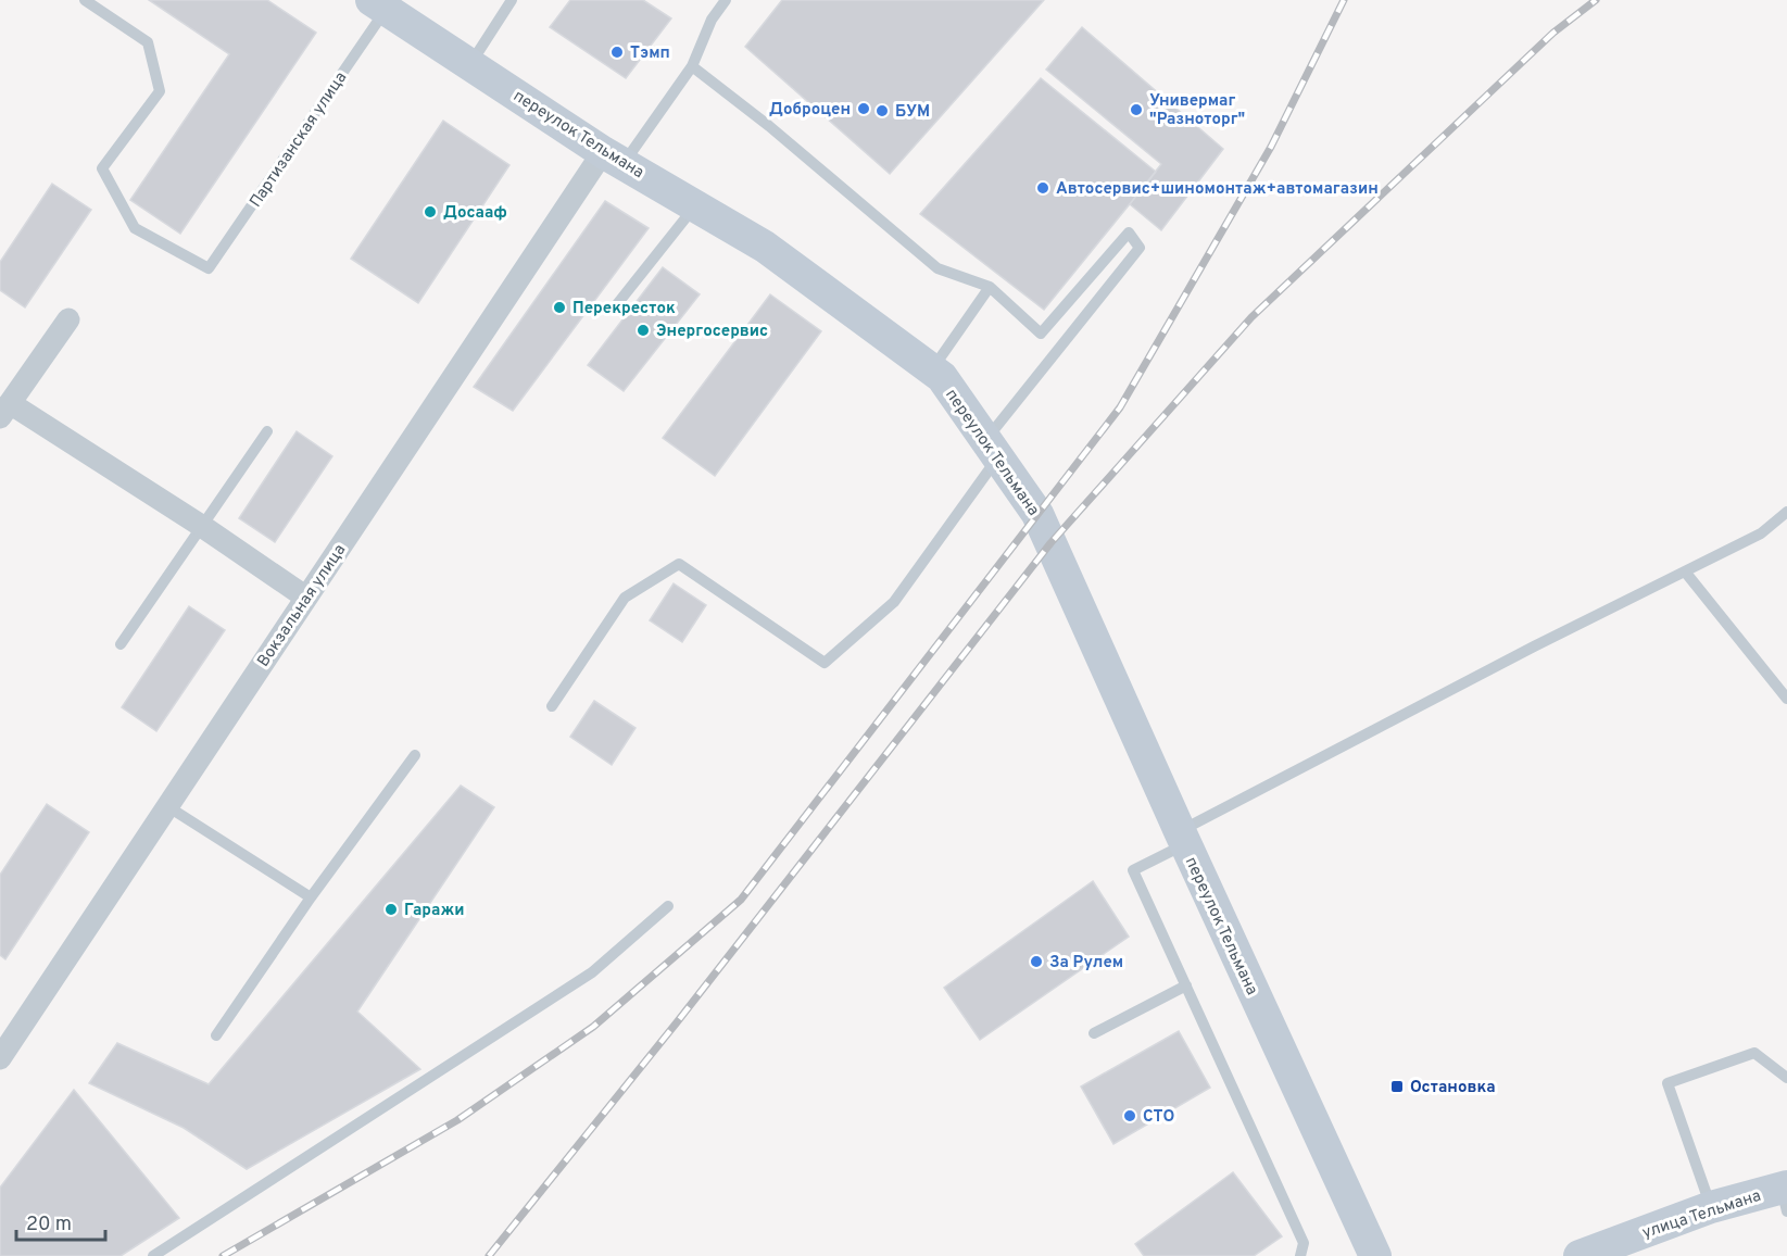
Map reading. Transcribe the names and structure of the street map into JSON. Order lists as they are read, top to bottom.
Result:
{
  "streets": {
    "street": ["переулок Тельмана", "Вокзальная улица", "улица Тельмана"],
    "lane": ["Партизанская улица"]
  },
  "crossings": [
    ["переулок Тельмана", "Партизанская улица"],
    ["переулок Тельмана", "Вокзальная улица"]
  ],
  "places": {
    "other": [
      "Тэмп",
      "Доброцен",
      "Универмаг \"Разноторг\"",
      "БУМ",
      "Автосервис+шиномонтаж+автомагазин",
      "Досааф",
      "Перекресток",
      "Энергосервис",
      "Гаражи",
      "За Рулем",
      "СТО"
    ],
    "transit": ["Остановка"]
  },
  "scale_bar": "20 m"
}
